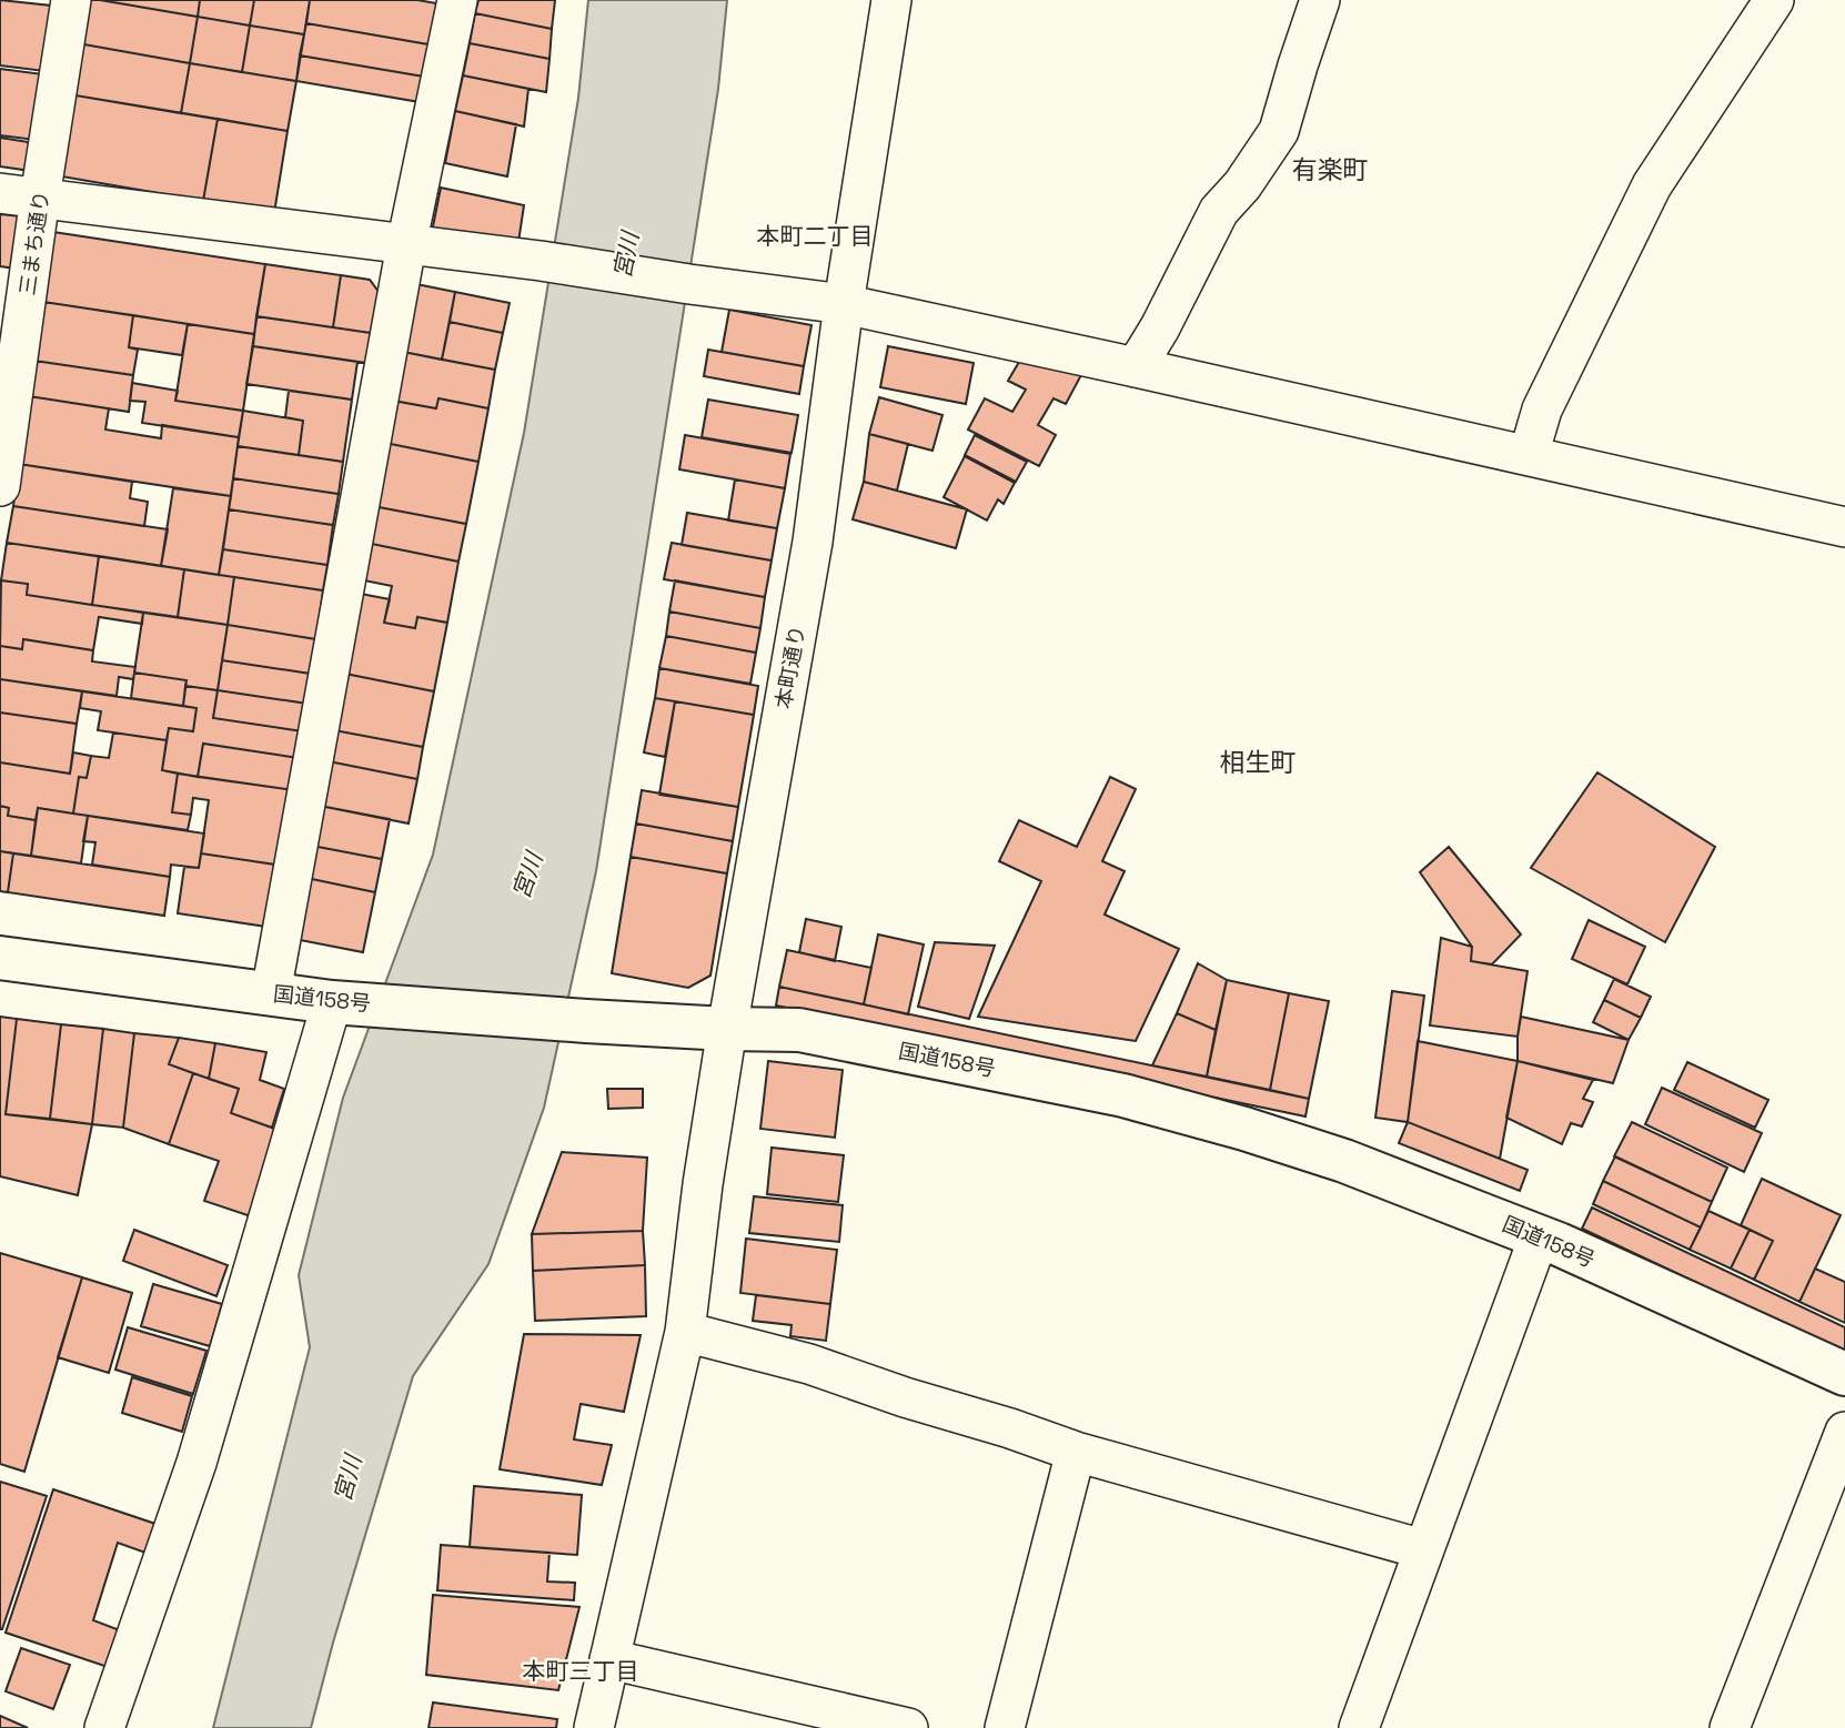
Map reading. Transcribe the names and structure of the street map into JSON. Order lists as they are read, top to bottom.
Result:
{
  "streets": {
    "highway": ["国道158号"],
    "street": ["三まち通り", "本町通り"]
  },
  "crossings": [
    ["本町通り", "国道158号"]
  ],
  "districts": [
    "有楽町",
    "本町二丁目",
    "相生町",
    "本町三丁目"
  ],
  "water": ["宮川"]
}
